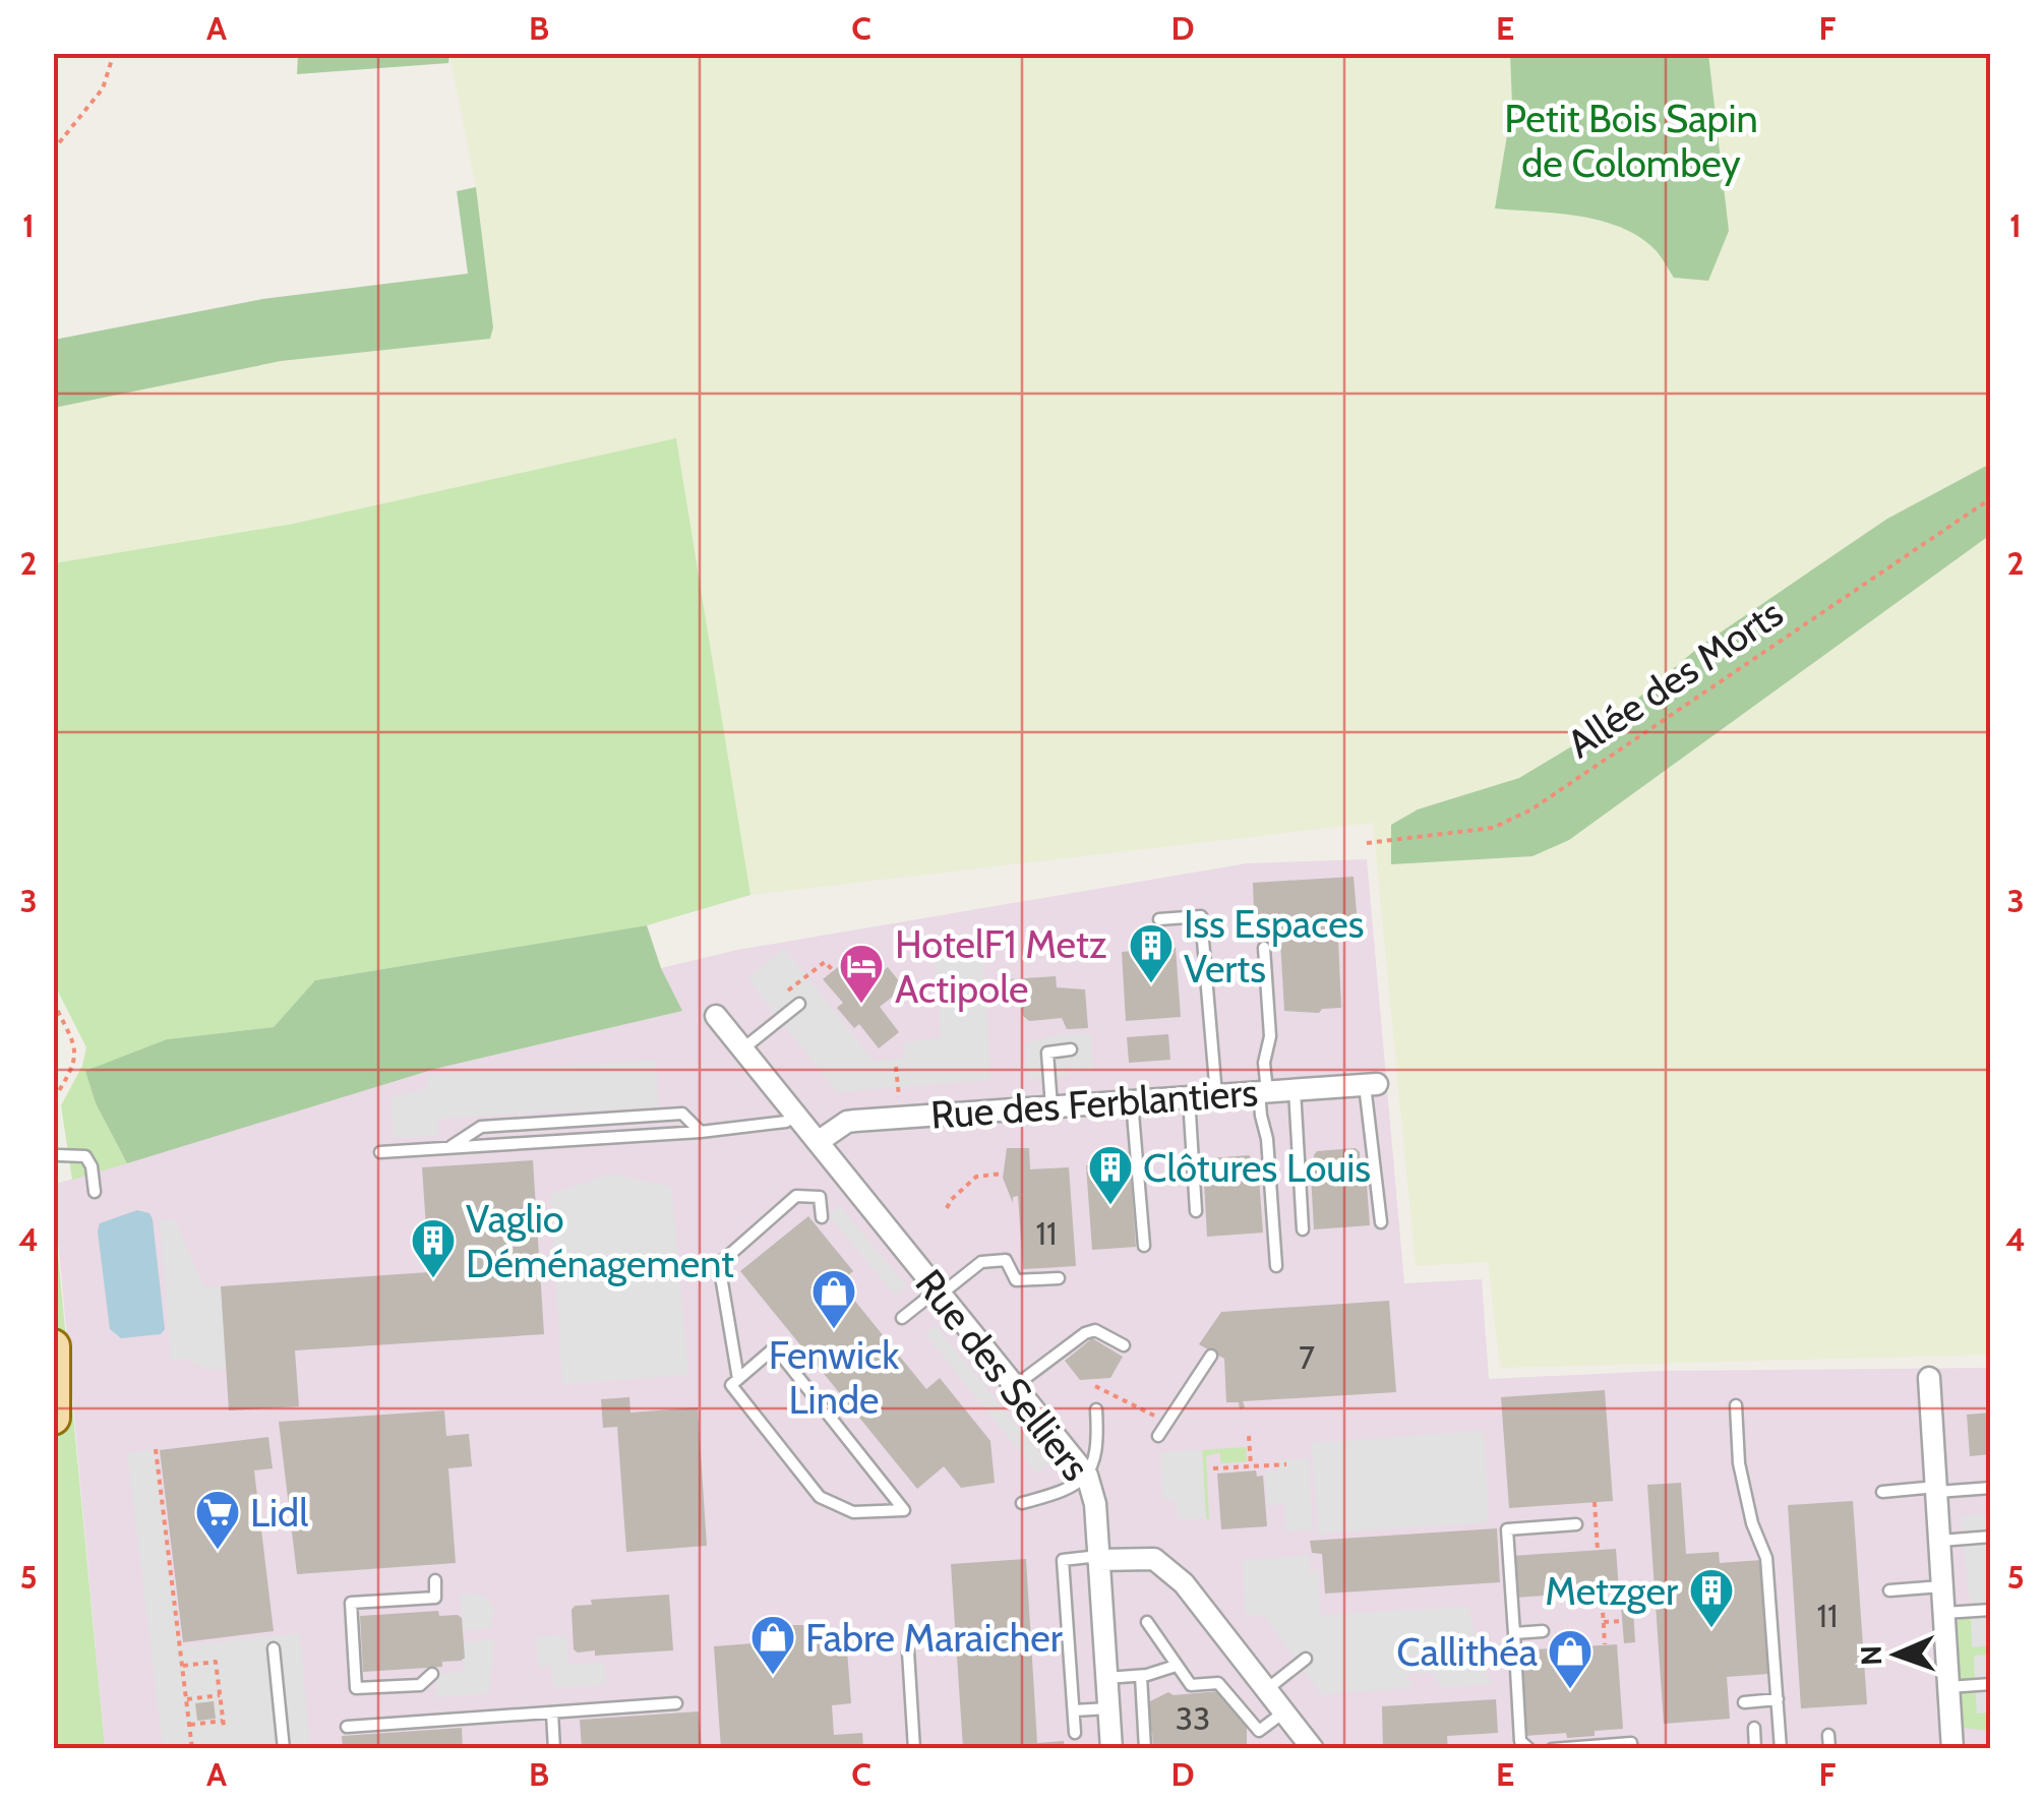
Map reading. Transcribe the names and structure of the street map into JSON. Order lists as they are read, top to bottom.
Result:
{
  "streets": {
    "street": ["Rue des Ferblantiers", "Rue des Selliers"],
    "path": ["Allée des Morts"]
  },
  "crossings": [
    ["Rue des Ferblantiers", "Rue des Selliers"]
  ],
  "parks": ["Petit Bois Sapin de Colombey"],
  "places": {
    "building": [
      "Iss Espaces Verts",
      "Clôtures Louis",
      "Vaglio Déménagement",
      "Metzger"
    ],
    "hotel": ["HotelF1 Metz Actipole"],
    "shop": ["Fenwick Linde", "Fabre Maraicher", "Callithéa"],
    "supermarket": ["Lidl"]
  },
  "house_numbers": [
    "11",
    "7",
    "11",
    "33"
  ],
  "north": "left",
  "grid": {
    "columns": [
      "A",
      "B",
      "C",
      "D",
      "E",
      "F"
    ],
    "rows": [
      "1",
      "2",
      "3",
      "4",
      "5"
    ]
  }
}
